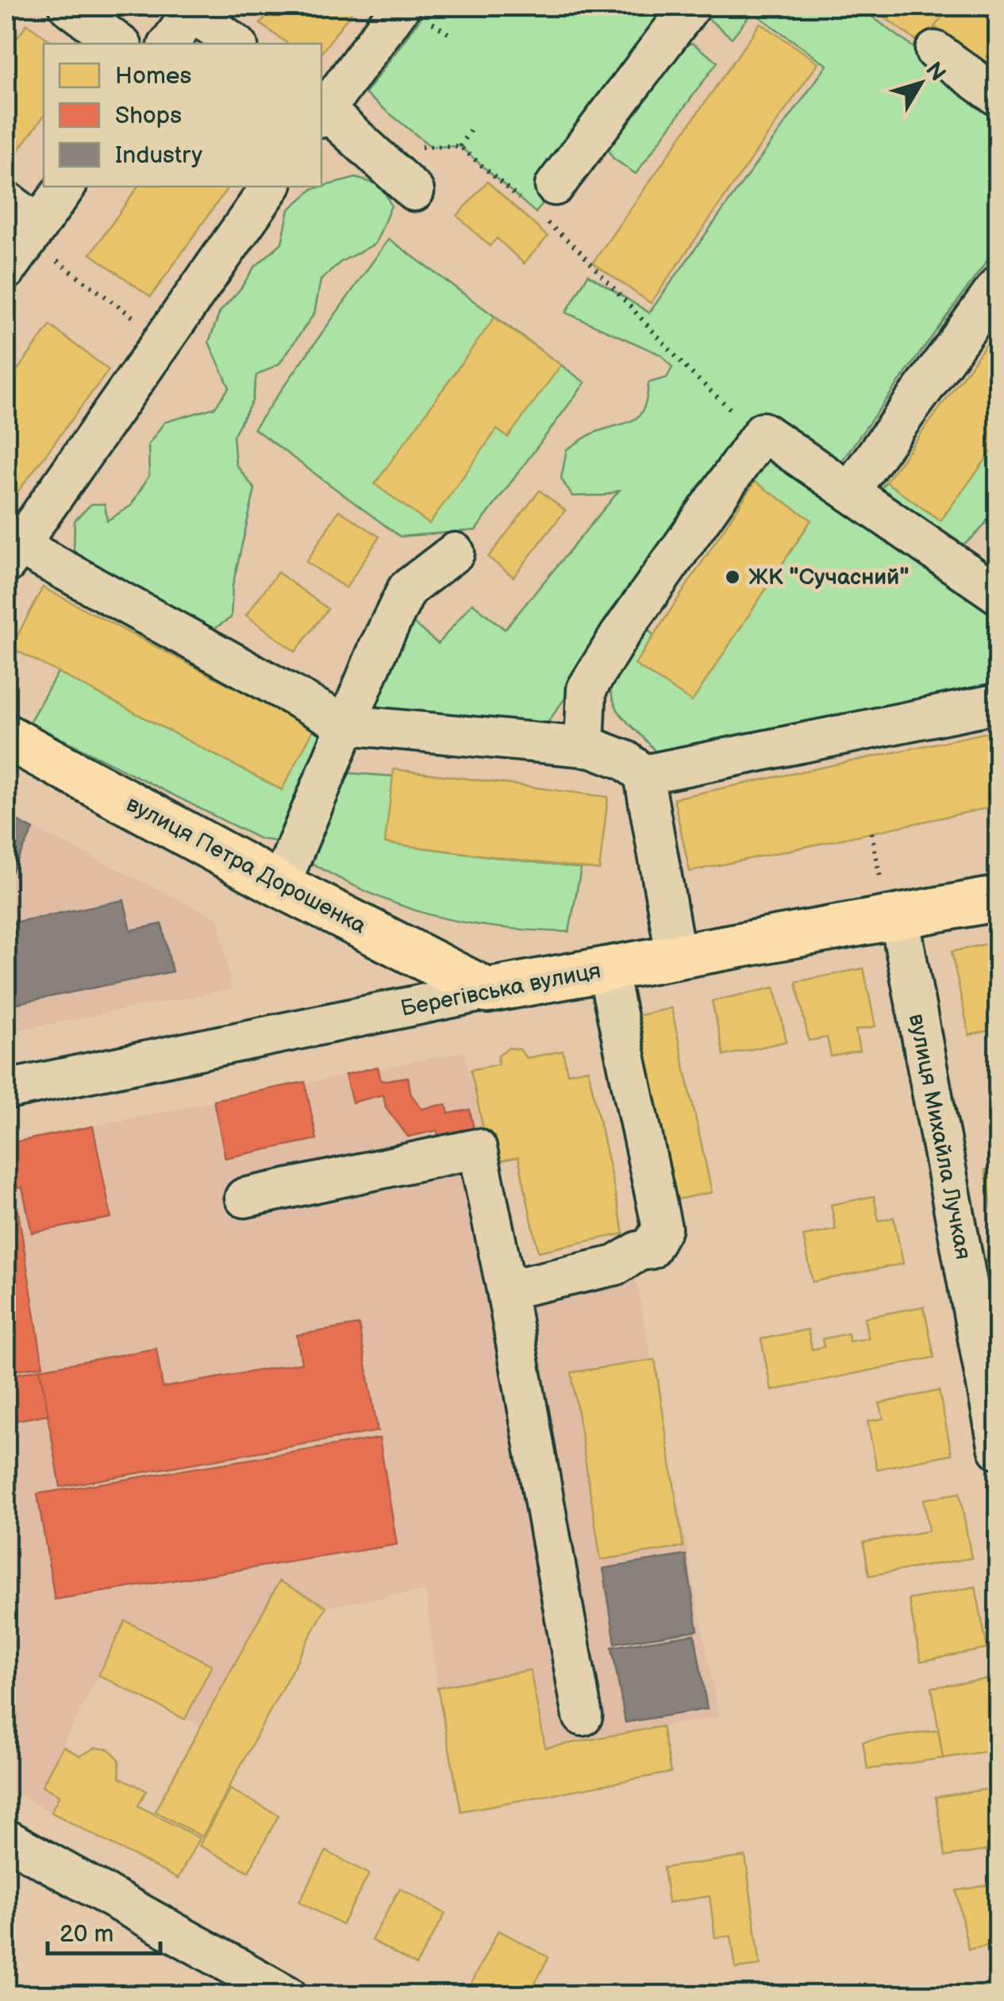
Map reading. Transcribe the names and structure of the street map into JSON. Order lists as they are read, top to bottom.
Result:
{
  "streets": {
    "main road": ["вулиця Петра Дорошенка", "Берегівська вулиця"],
    "street": ["вулиця Михайла Лучкая"]
  },
  "crossings": [
    ["вулиця Петра Дорошенка", "Берегівська вулиця"],
    ["Берегівська вулиця", "вулиця Михайла Лучкая"]
  ],
  "places": ["ЖК \"Сучасний\""],
  "legend": ["Homes", "Shops", "Industry"],
  "scale_bar": "20 m",
  "north": "top right"
}
